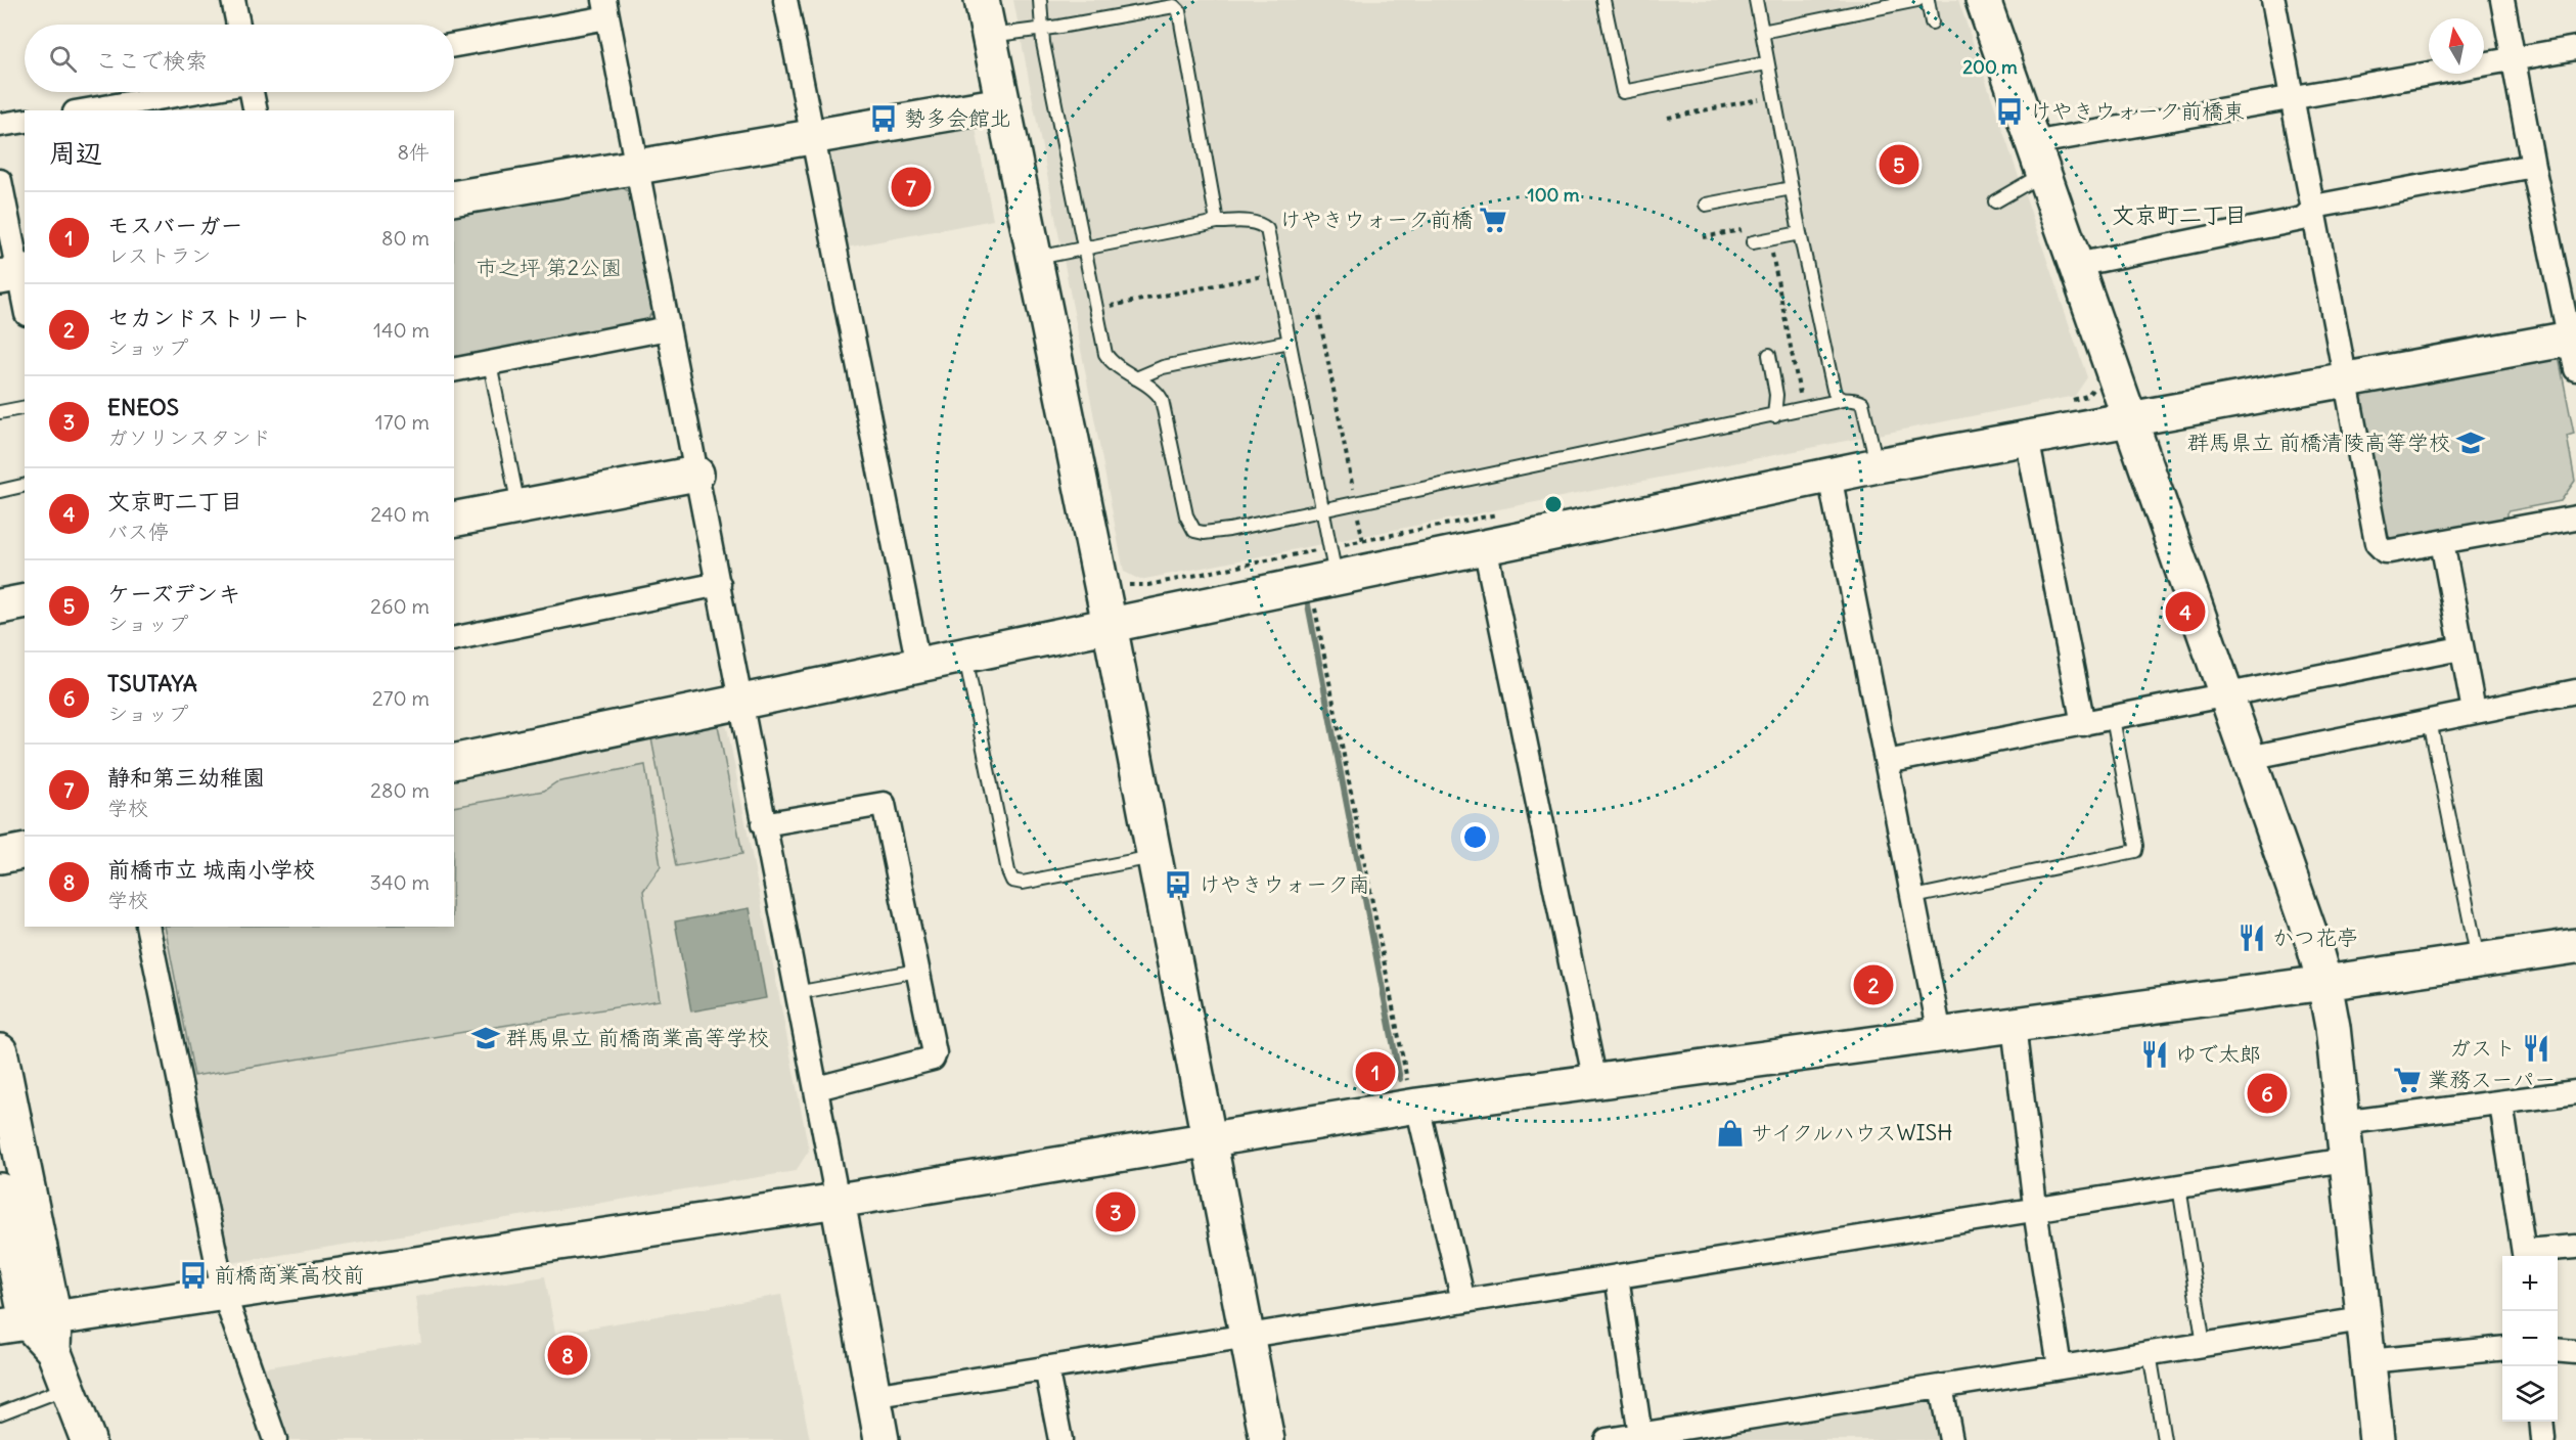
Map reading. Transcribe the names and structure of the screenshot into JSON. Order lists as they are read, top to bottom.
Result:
{
  "districts": ["文京町二丁目"],
  "parks": ["市之坪 第2公園"],
  "places": {
    "bus stop": [
      "けやきウォーク前橋東",
      "勢多会館北",
      "けやきウォーク南",
      "前橋商業高校前"
    ],
    "supermarket": ["けやきウォーク前橋", "業務スーパー"],
    "school or university": ["群馬県立 前橋清陵高等学校", "群馬県立 前橋商業高等学校"],
    "restaurant": ["かつ花亭", "ガスト", "ゆで太郎"],
    "shop": ["サイクルハウスWISH"]
  },
  "north": "top",
  "page": {
    "search": "ここで検索",
    "heading": ["周辺", "8件"],
    "pins": [
      "5",
      "7",
      "4",
      "2",
      "1",
      "6",
      "3",
      "8"
    ],
    "list": [
      {
        "mark": "1",
        "name": "モスバーガー",
        "note": "レストラン",
        "value": "80 m"
      },
      {
        "mark": "2",
        "name": "セカンドストリート",
        "note": "ショップ",
        "value": "140 m"
      },
      {
        "mark": "3",
        "name": "ENEOS",
        "note": "ガソリンスタンド",
        "value": "170 m"
      },
      {
        "mark": "4",
        "name": "文京町二丁目",
        "note": "バス停",
        "value": "240 m"
      },
      {
        "mark": "5",
        "name": "ケーズデンキ",
        "note": "ショップ",
        "value": "260 m"
      },
      {
        "mark": "6",
        "name": "TSUTAYA",
        "note": "ショップ",
        "value": "270 m"
      },
      {
        "mark": "7",
        "name": "静和第三幼稚園",
        "note": "学校",
        "value": "280 m"
      },
      {
        "mark": "8",
        "name": "前橋市立 城南小学校",
        "note": "学校",
        "value": "340 m"
      }
    ],
    "map_buttons": ["+", "−"]
  },
  "rings": ["200 m", "100 m"]
}
